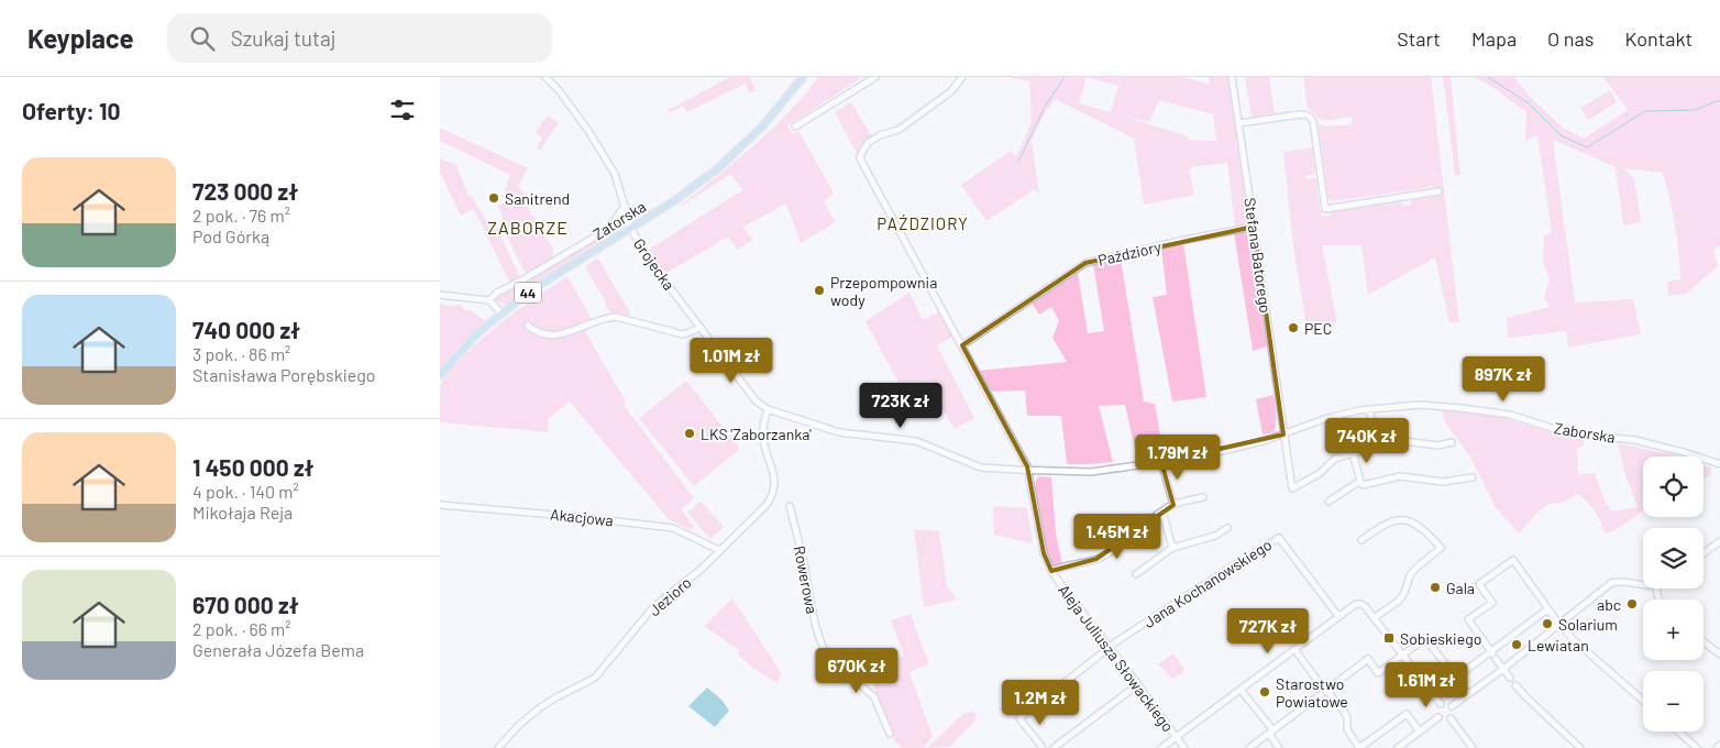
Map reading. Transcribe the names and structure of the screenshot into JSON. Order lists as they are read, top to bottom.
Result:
{
  "streets": {
    "main road": ["Zatorska", "44"],
    "street": [
      "Paździory",
      "Stefana Batorego",
      "Grojecka",
      "Zaborska",
      "Akacjowa",
      "Rowerowa",
      "Jana Kochanowskiego",
      "Jezioro",
      "Aleja Juliusza Słowackiego"
    ]
  },
  "crossings": [
    ["Zatorska", "Grojecka"],
    ["Paździory", "Stefana Batorego"],
    ["Stefana Batorego", "Zaborska"],
    ["Grojecka", "Zaborska"],
    ["Grojecka", "Jezioro"],
    ["Zaborska", "Jezioro"],
    ["Zaborska", "Aleja Juliusza Słowackiego"],
    ["Akacjowa", "Jezioro"],
    ["Jana Kochanowskiego", "Aleja Juliusza Słowackiego"]
  ],
  "districts": ["PAŹDZIORY", "ZABORZE"],
  "places": {
    "other": [
      "Sanitrend",
      "Przepompownia wody",
      "PEC",
      "LKS 'Zaborzanka'",
      "Gala",
      "abc",
      "Solarium",
      "Lewiatan",
      "Starostwo Powiatowe"
    ],
    "transit": ["Sobieskiego"]
  },
  "page": {
    "header": "Keyplace",
    "search": "Szukaj tutaj",
    "nav": [
      "Start",
      "Mapa",
      "O nas",
      "Kontakt"
    ],
    "heading": "Oferty: 10",
    "list": [
      {
        "name": "723 000 zł",
        "note": "2 pok. · 76 m² · Pod Górką"
      },
      {
        "name": "740 000 zł",
        "note": "3 pok. · 86 m² · Stanisława Porębskiego"
      },
      {
        "name": "1 450 000 zł",
        "note": "4 pok. · 140 m² · Mikołaja Reja"
      },
      {
        "name": "670 000 zł",
        "note": "2 pok. · 66 m² · Generała Józefa Bema"
      }
    ],
    "price": [
      "1.01M zł",
      "897K zł",
      "723K zł",
      "740K zł",
      "1.79M zł",
      "1.45M zł",
      "727K zł",
      "670K zł",
      "1.61M zł",
      "1.2M zł"
    ],
    "map_buttons": ["+", "−"]
  }
}
